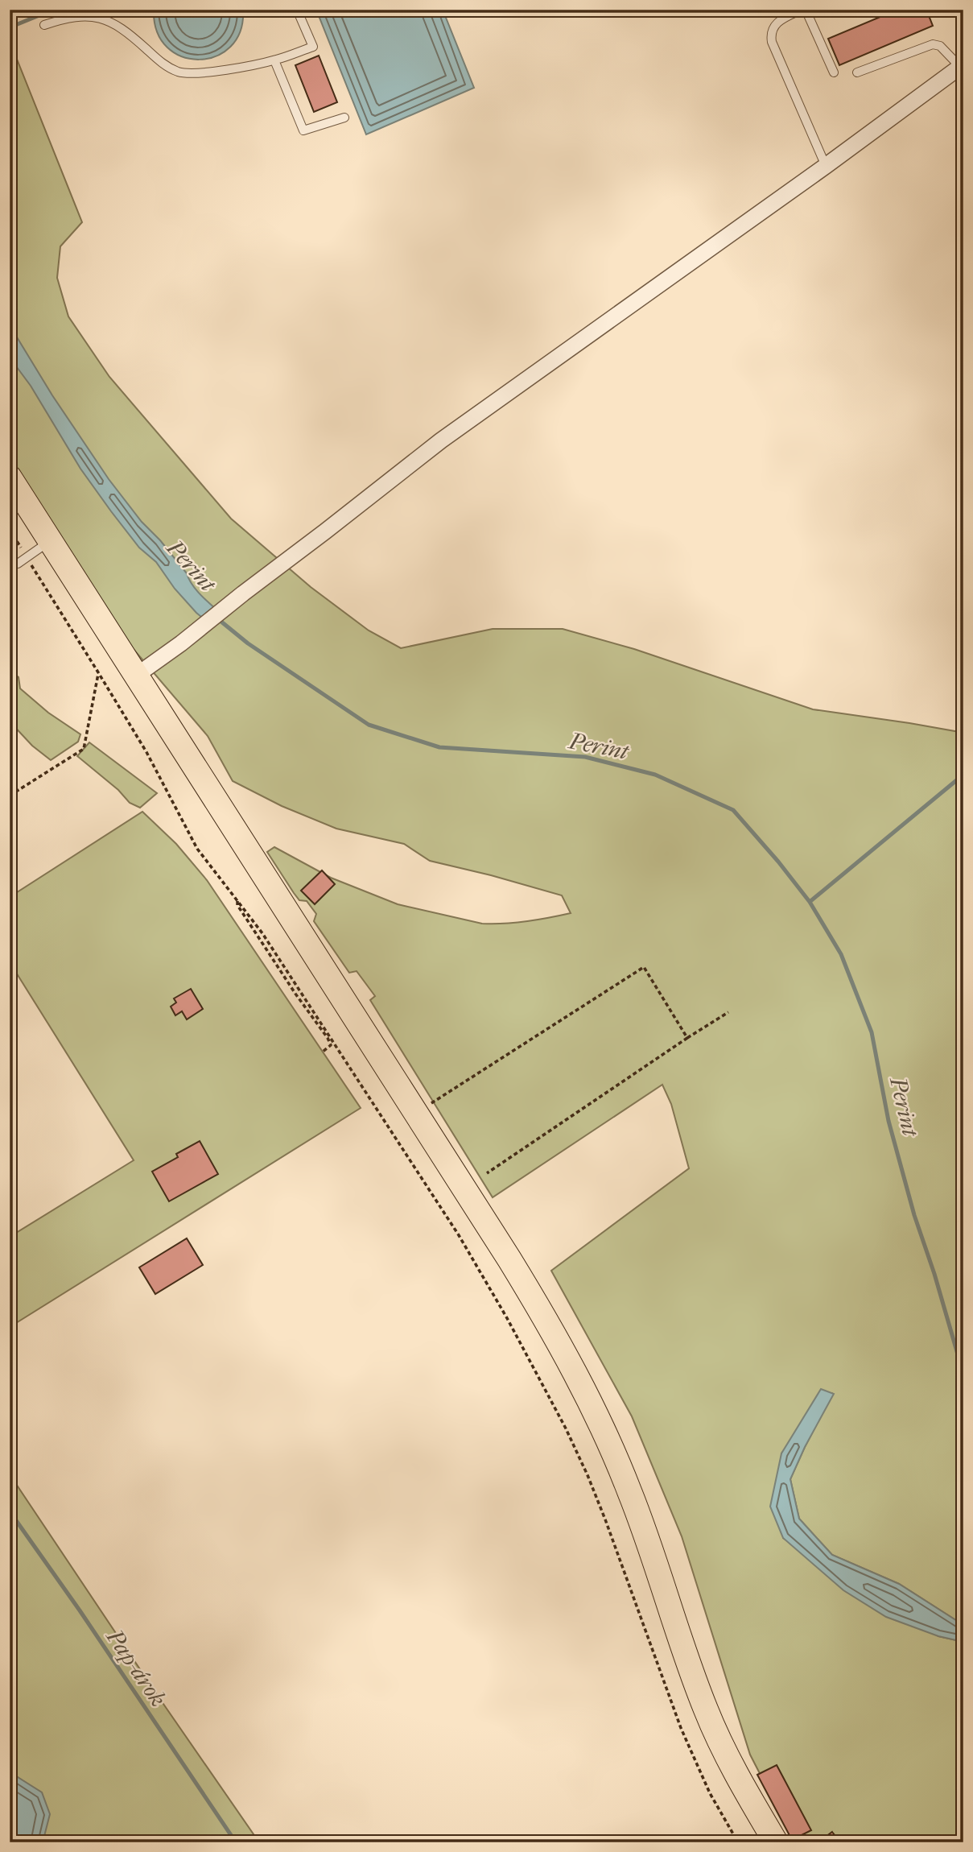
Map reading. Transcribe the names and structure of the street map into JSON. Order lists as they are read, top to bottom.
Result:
{
  "water": ["Perint", "Pap-árok"]
}
